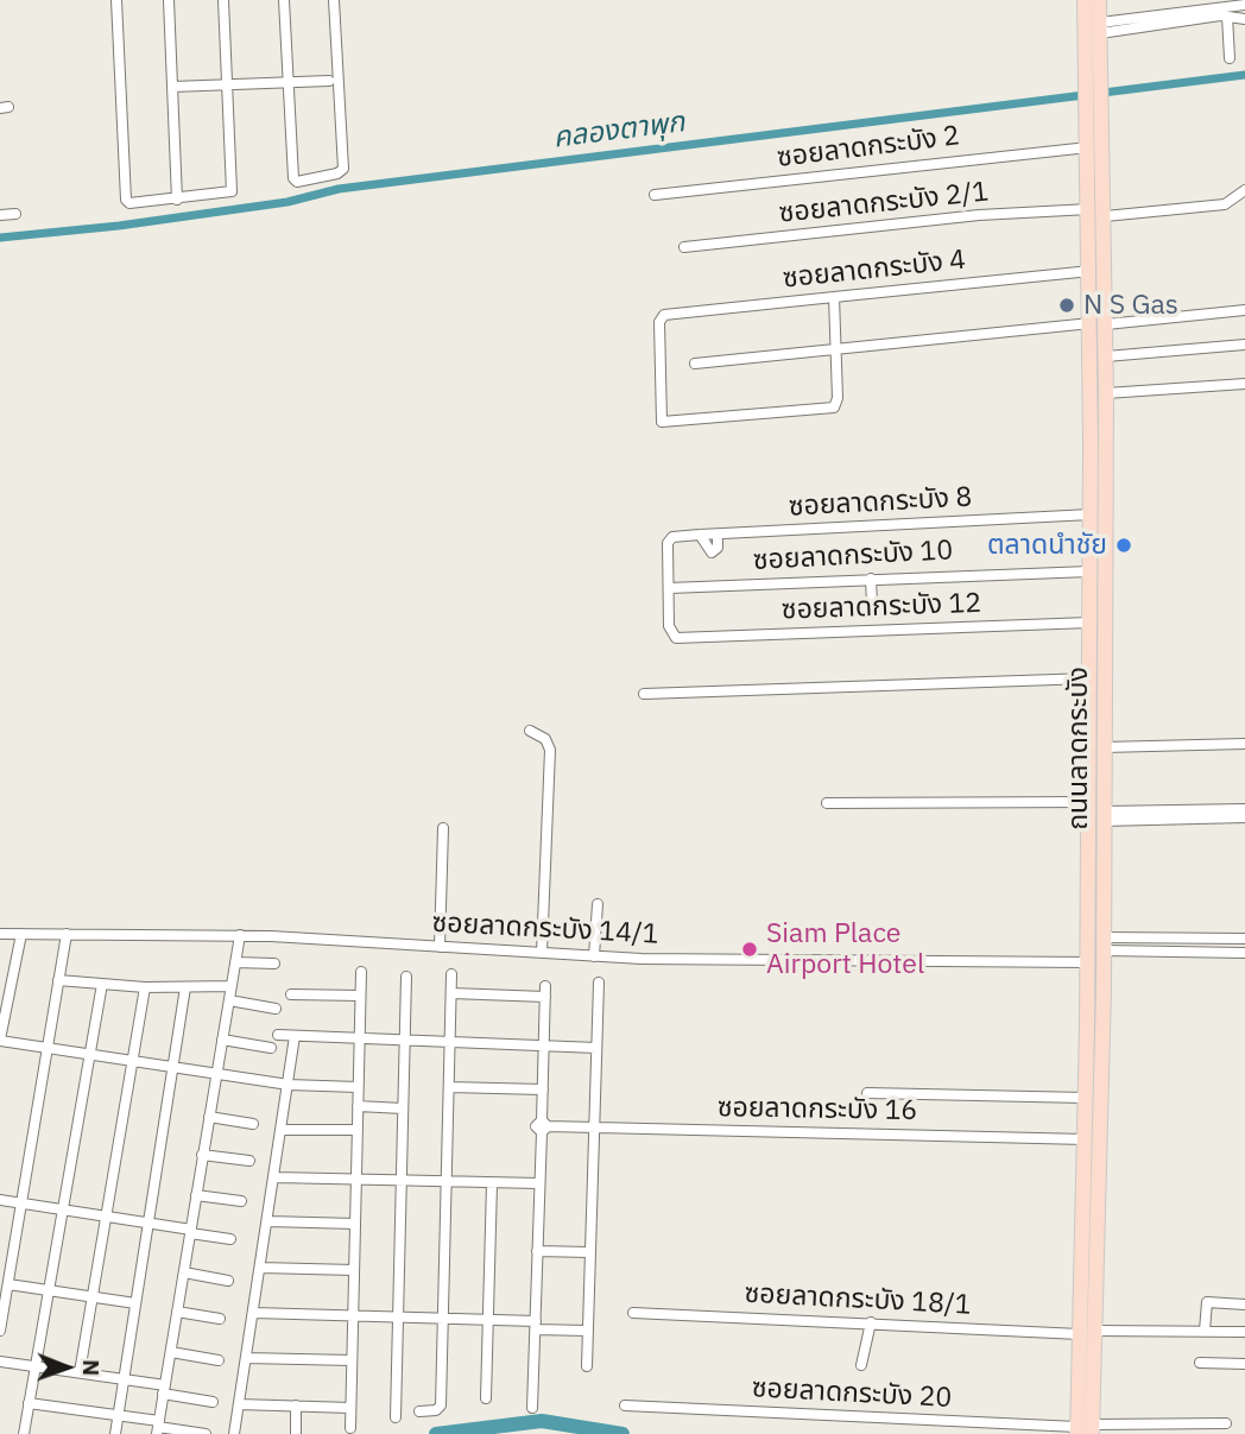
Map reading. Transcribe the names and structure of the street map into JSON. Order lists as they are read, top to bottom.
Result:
{
  "streets": {
    "main road": ["ถนนลาดกระบัง"],
    "street": [
      "ซอยลาดกระบัง 2",
      "ซอยลาดกระบัง 2/1",
      "ซอยลาดกระบัง 4",
      "ซอยลาดกระบัง 8",
      "ซอยลาดกระบัง 10",
      "ซอยลาดกระบัง 12",
      "ซอยลาดกระบัง 14/1",
      "ซอยลาดกระบัง 16",
      "ซอยลาดกระบัง 18/1",
      "ซอยลาดกระบัง 20"
    ]
  },
  "crossings": [
    ["ซอยลาดกระบัง 2", "ถนนลาดกระบัง"],
    ["ซอยลาดกระบัง 2/1", "ถนนลาดกระบัง"],
    ["ซอยลาดกระบัง 4", "ถนนลาดกระบัง"],
    ["ซอยลาดกระบัง 8", "ซอยลาดกระบัง 10"],
    ["ซอยลาดกระบัง 8", "ซอยลาดกระบัง 12"],
    ["ซอยลาดกระบัง 8", "ถนนลาดกระบัง"],
    ["ซอยลาดกระบัง 10", "ซอยลาดกระบัง 12"],
    ["ซอยลาดกระบัง 10", "ถนนลาดกระบัง"],
    ["ซอยลาดกระบัง 12", "ถนนลาดกระบัง"],
    ["ถนนลาดกระบัง", "ซอยลาดกระบัง 14/1"],
    ["ถนนลาดกระบัง", "ซอยลาดกระบัง 16"],
    ["ถนนลาดกระบัง", "ซอยลาดกระบัง 18/1"],
    ["ถนนลาดกระบัง", "ซอยลาดกระบัง 20"]
  ],
  "water": ["คลองตาพุก"],
  "places": ["N S Gas", "ตลาดนำชัย", "Siam Place Airport Hotel"],
  "north": "right"
}
